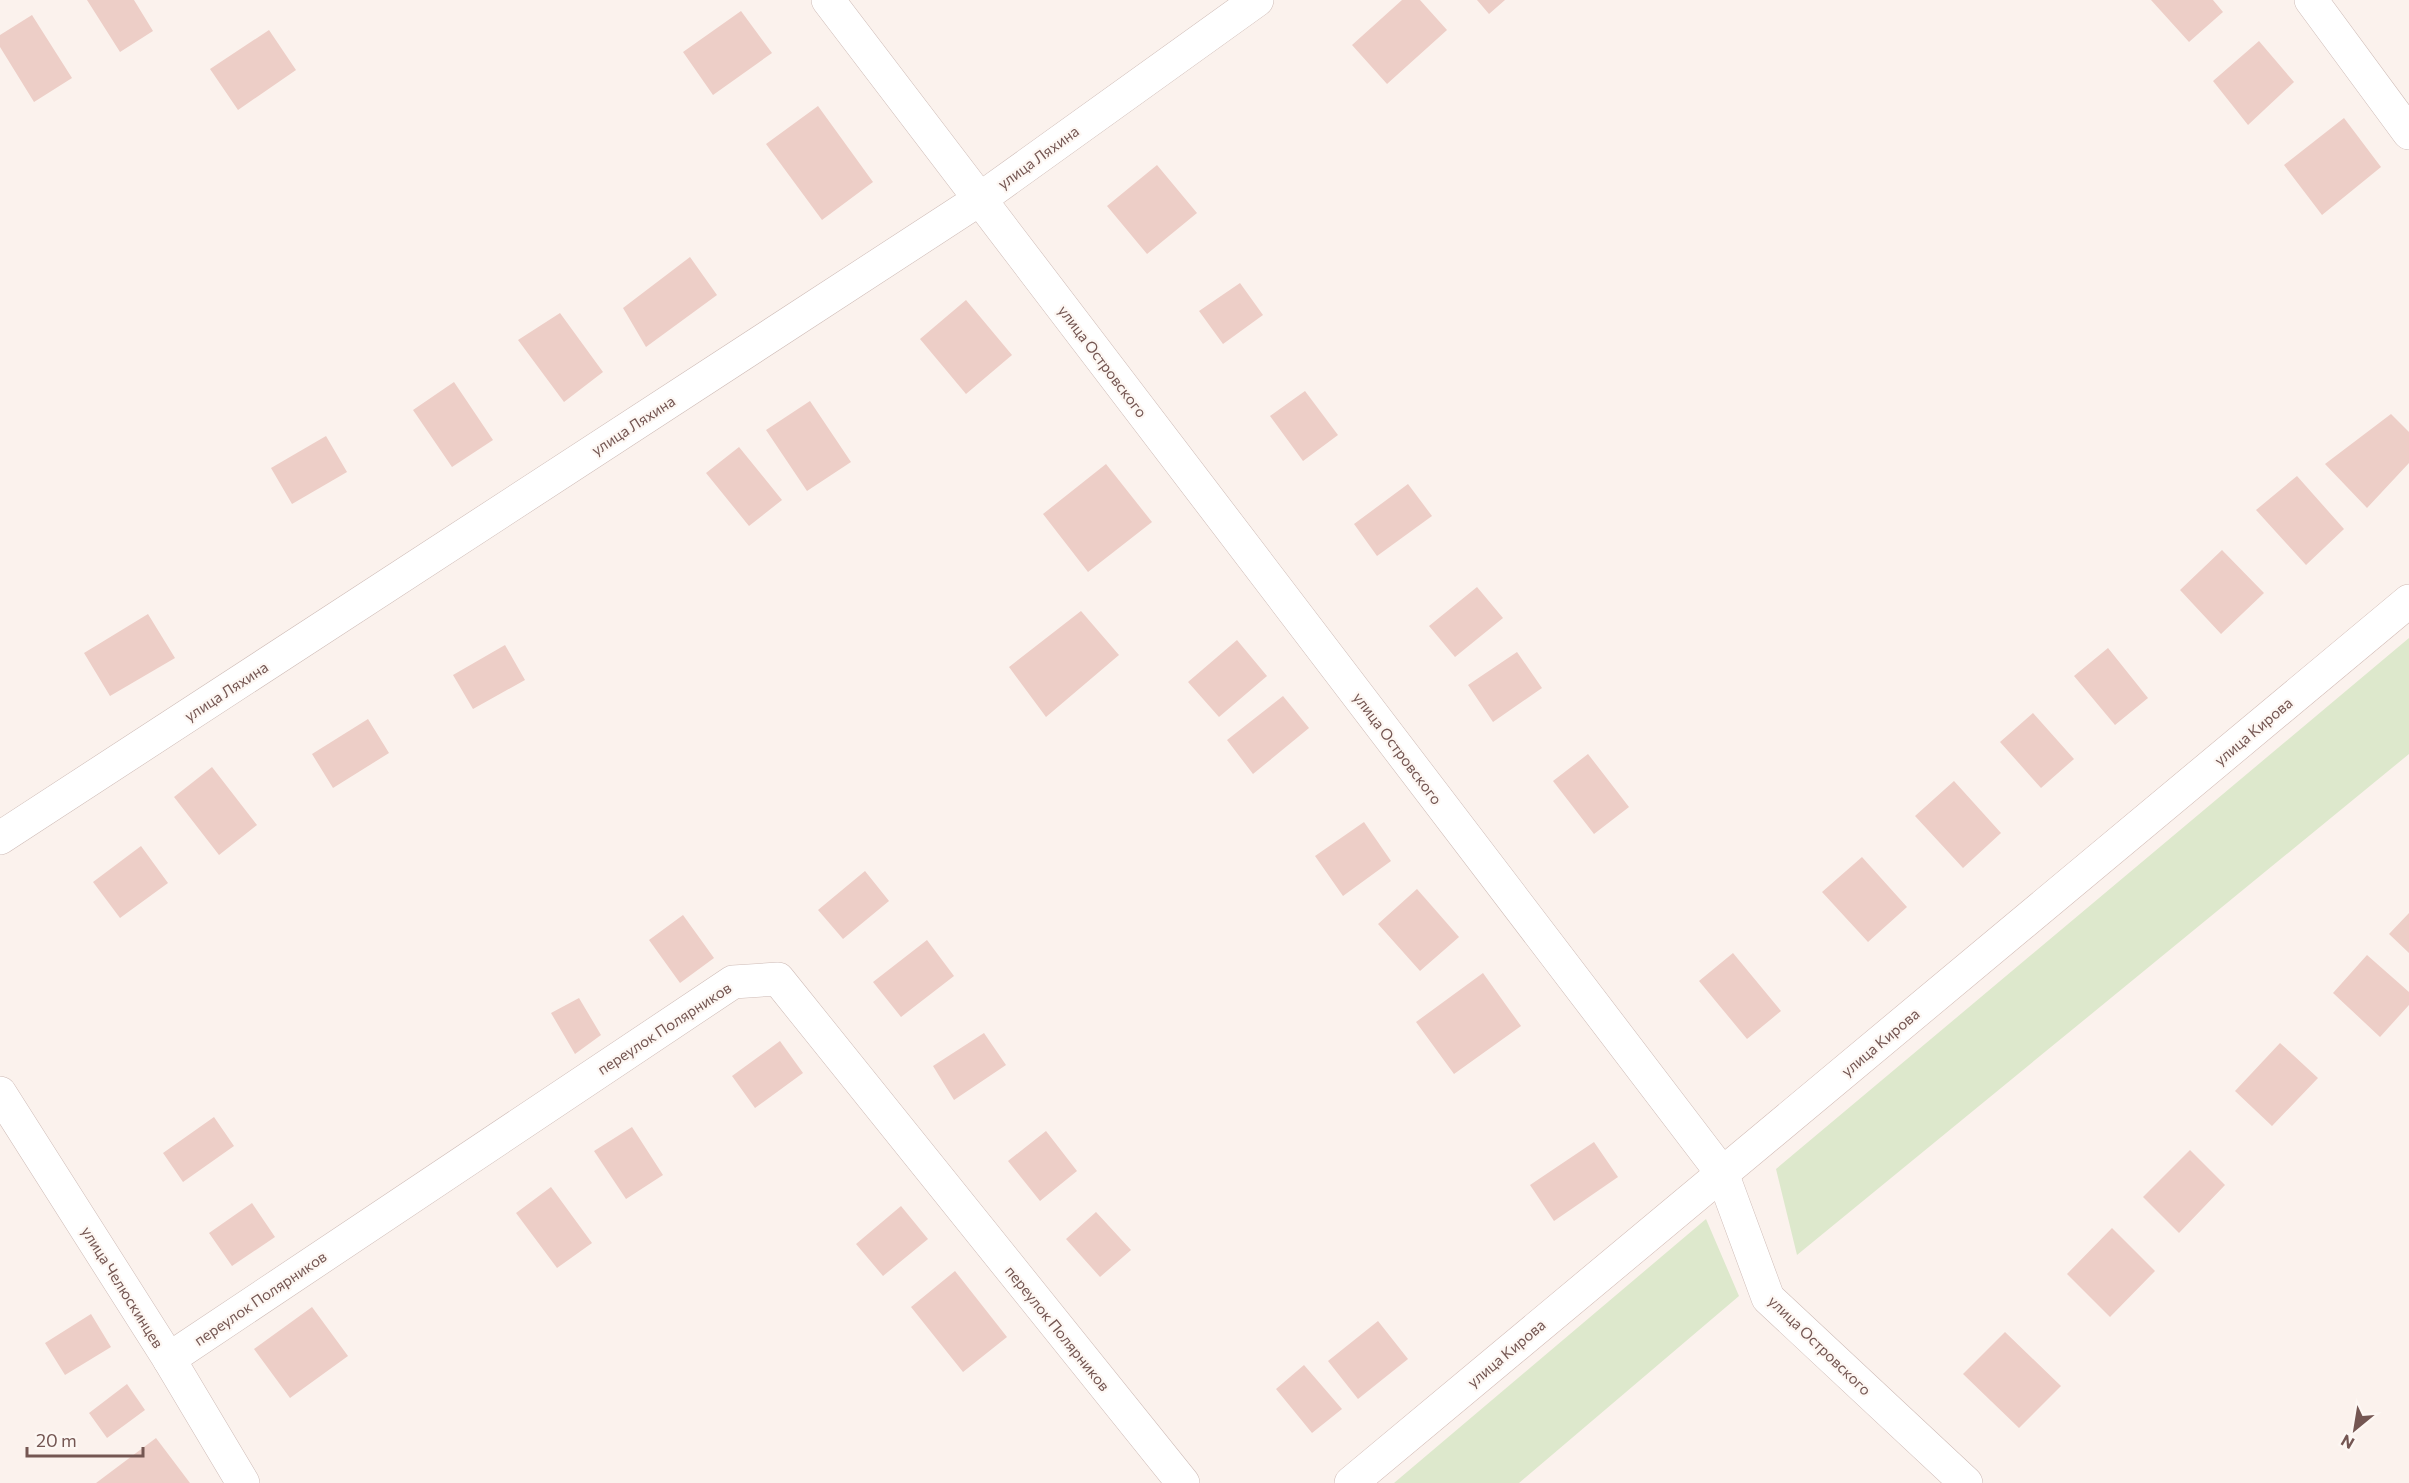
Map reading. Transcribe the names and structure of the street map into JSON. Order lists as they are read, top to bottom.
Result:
{
  "streets": {
    "street": [
      "улица Ляхина",
      "улица Островского",
      "улица Кирова",
      "переулок Полярников",
      "улица Челюскинцев"
    ]
  },
  "crossings": [
    ["улица Ляхина", "улица Островского"],
    ["улица Островского", "улица Кирова"],
    ["переулок Полярников", "улица Челюскинцев"]
  ],
  "scale_bar": "20 m",
  "north": "bottom left"
}
